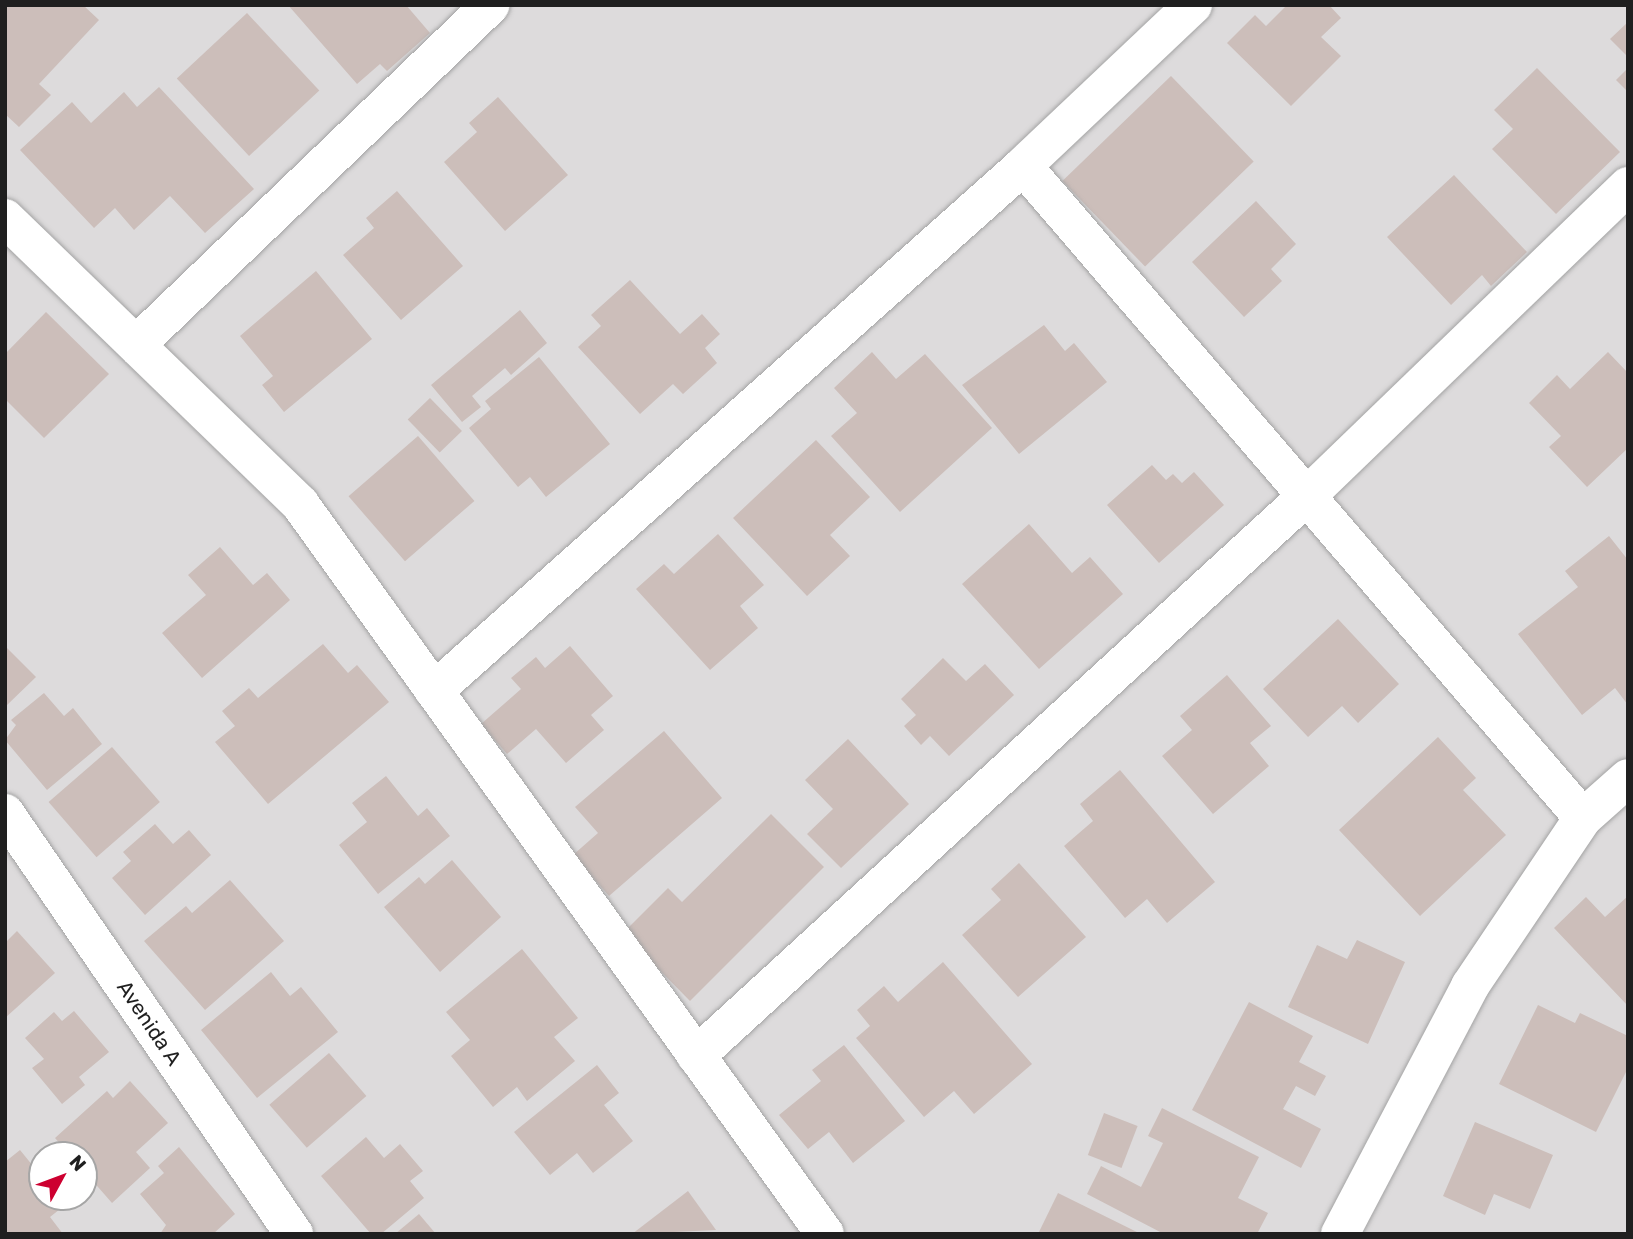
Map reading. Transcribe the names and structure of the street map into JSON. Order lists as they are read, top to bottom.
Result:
{
  "streets": {
    "street": ["Avenida A"]
  },
  "north": "top right"
}
